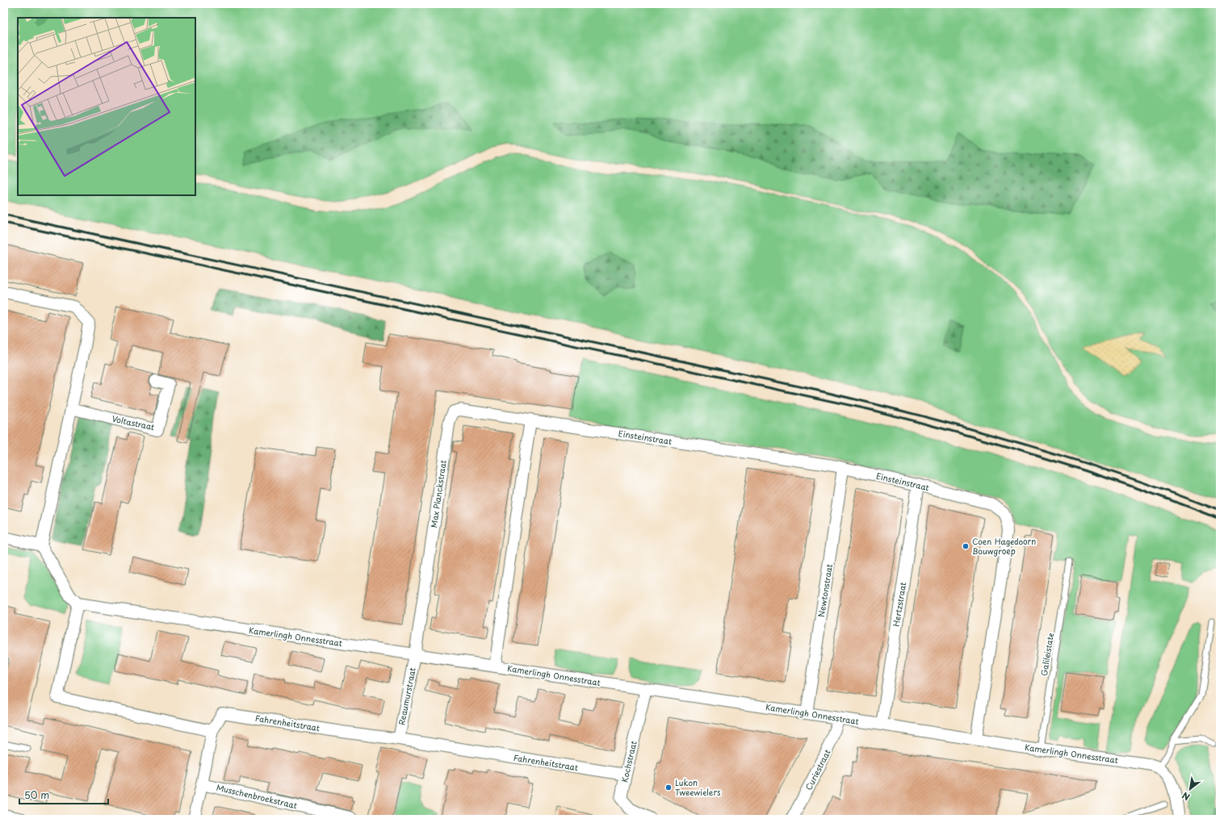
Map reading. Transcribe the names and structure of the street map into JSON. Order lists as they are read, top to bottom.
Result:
{
  "streets": {
    "street": [
      "Voltastraat",
      "Einsteinstraat",
      "Max Planckstraat",
      "Newtonstraat",
      "Hertzstraat",
      "Kamerlingh Onnesstraat",
      "Reaumurstraat",
      "Fahrenheitstraat",
      "Kochstraat",
      "Curiestraat",
      "Musschenbroekstraat"
    ],
    "lane": ["Galileistate"]
  },
  "crossings": [
    ["Einsteinstraat", "Max Planckstraat"],
    ["Einsteinstraat", "Newtonstraat"],
    ["Einsteinstraat", "Hertzstraat"],
    ["Einsteinstraat", "Kamerlingh Onnesstraat"],
    ["Max Planckstraat", "Kamerlingh Onnesstraat"],
    ["Max Planckstraat", "Reaumurstraat"],
    ["Newtonstraat", "Kamerlingh Onnesstraat"],
    ["Hertzstraat", "Kamerlingh Onnesstraat"],
    ["Kamerlingh Onnesstraat", "Galileistate"],
    ["Kamerlingh Onnesstraat", "Reaumurstraat"],
    ["Kamerlingh Onnesstraat", "Kochstraat"],
    ["Kamerlingh Onnesstraat", "Curiestraat"],
    ["Reaumurstraat", "Fahrenheitstraat"],
    ["Fahrenheitstraat", "Kochstraat"]
  ],
  "places": ["Coen Hagedoorn Bouwgroep", "Lukon Tweewielers"],
  "scale_bar": "50 m",
  "north": "bottom left"
}
